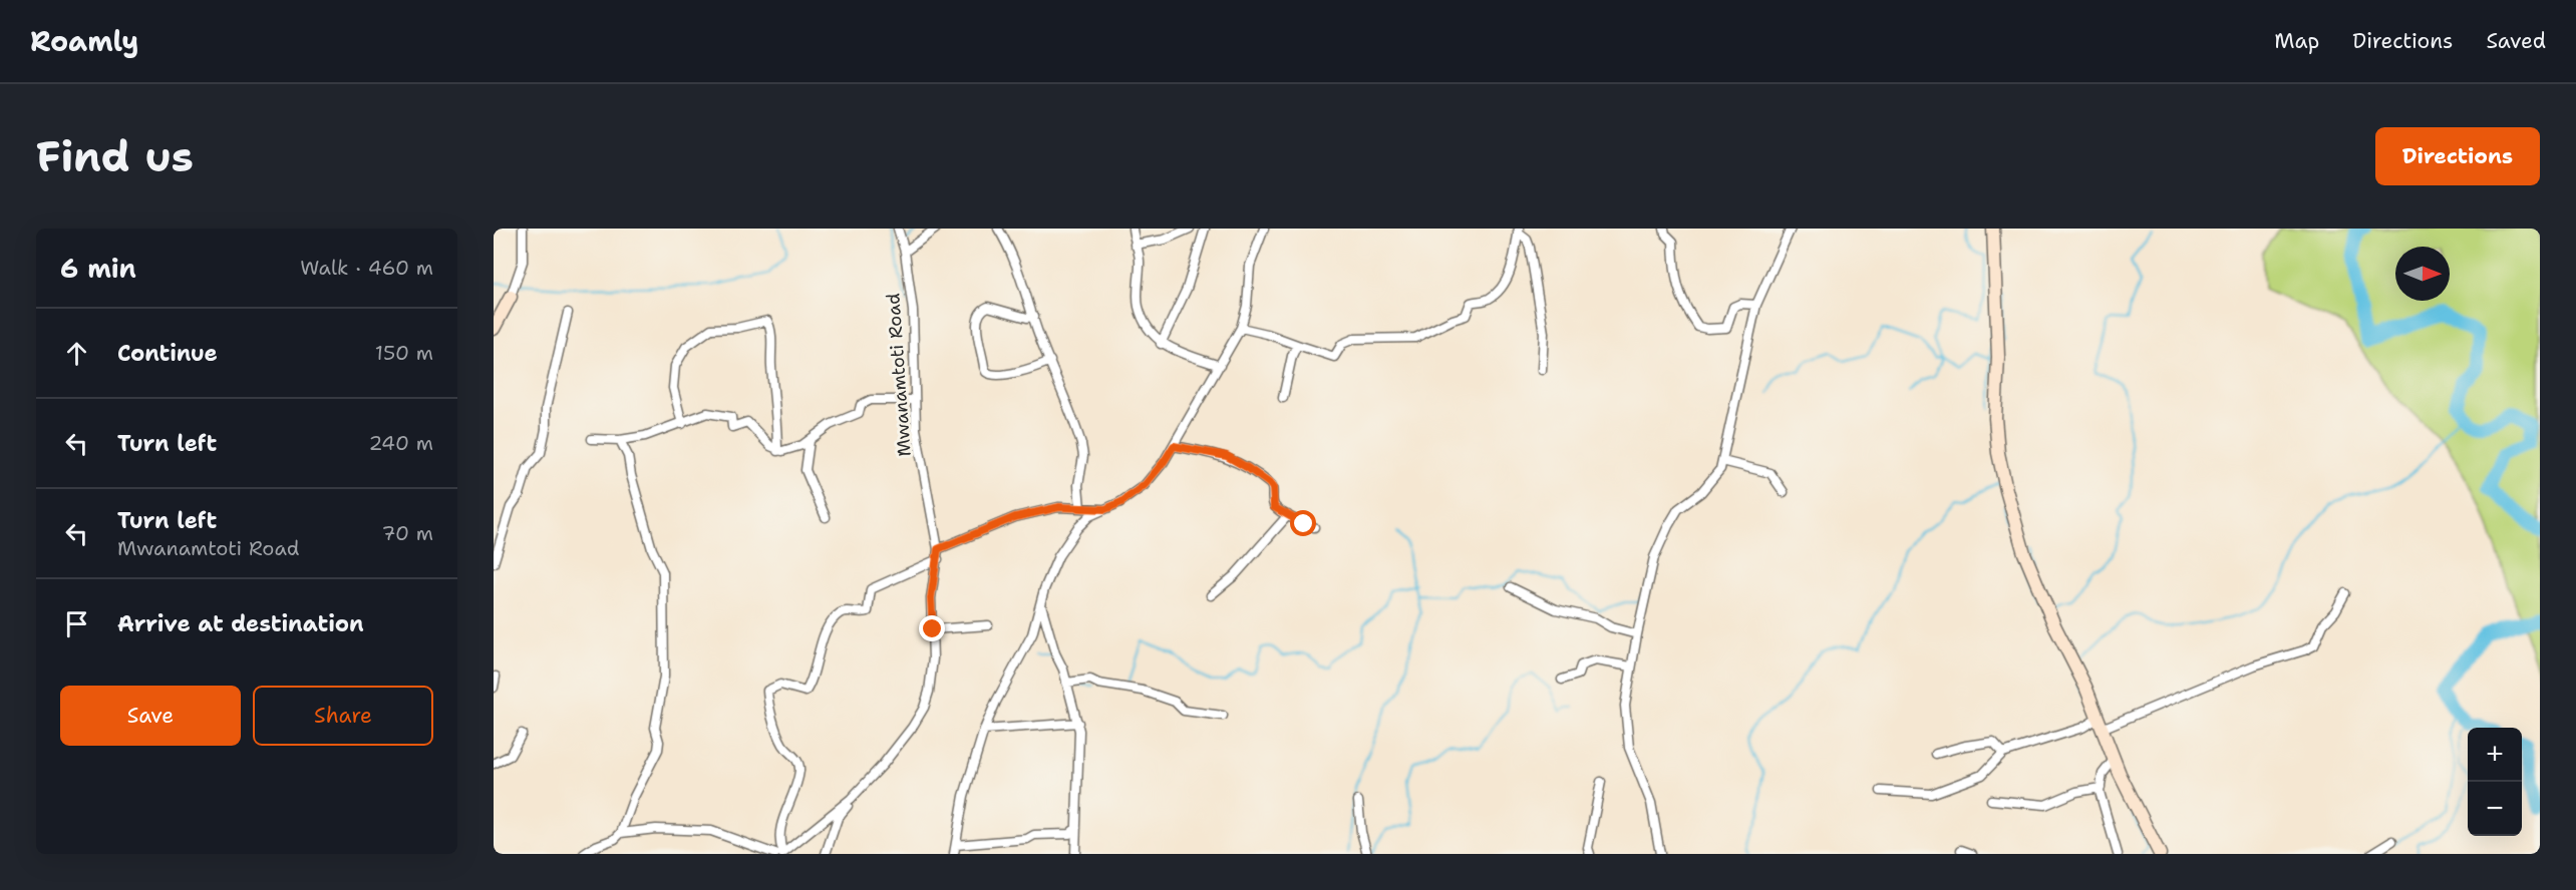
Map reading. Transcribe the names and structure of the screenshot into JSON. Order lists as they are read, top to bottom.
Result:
{
  "streets": {
    "street": ["Mwanamtoti Road"]
  },
  "north": "right",
  "page": {
    "header": "Roamly",
    "nav": ["Map", "Directions", "Saved"],
    "buttons": [
      "Directions",
      ["Save", "Share"]
    ],
    "title": "Find us",
    "heading": ["6 min", "Walk · 460 m"],
    "list": [
      ["Continue", "150 m"],
      ["Turn left", "240 m"],
      ["Turn left", "Mwanamtoti Road", "70 m"],
      "Arrive at destination"
    ],
    "map_buttons": ["+", "−"]
  }
}
